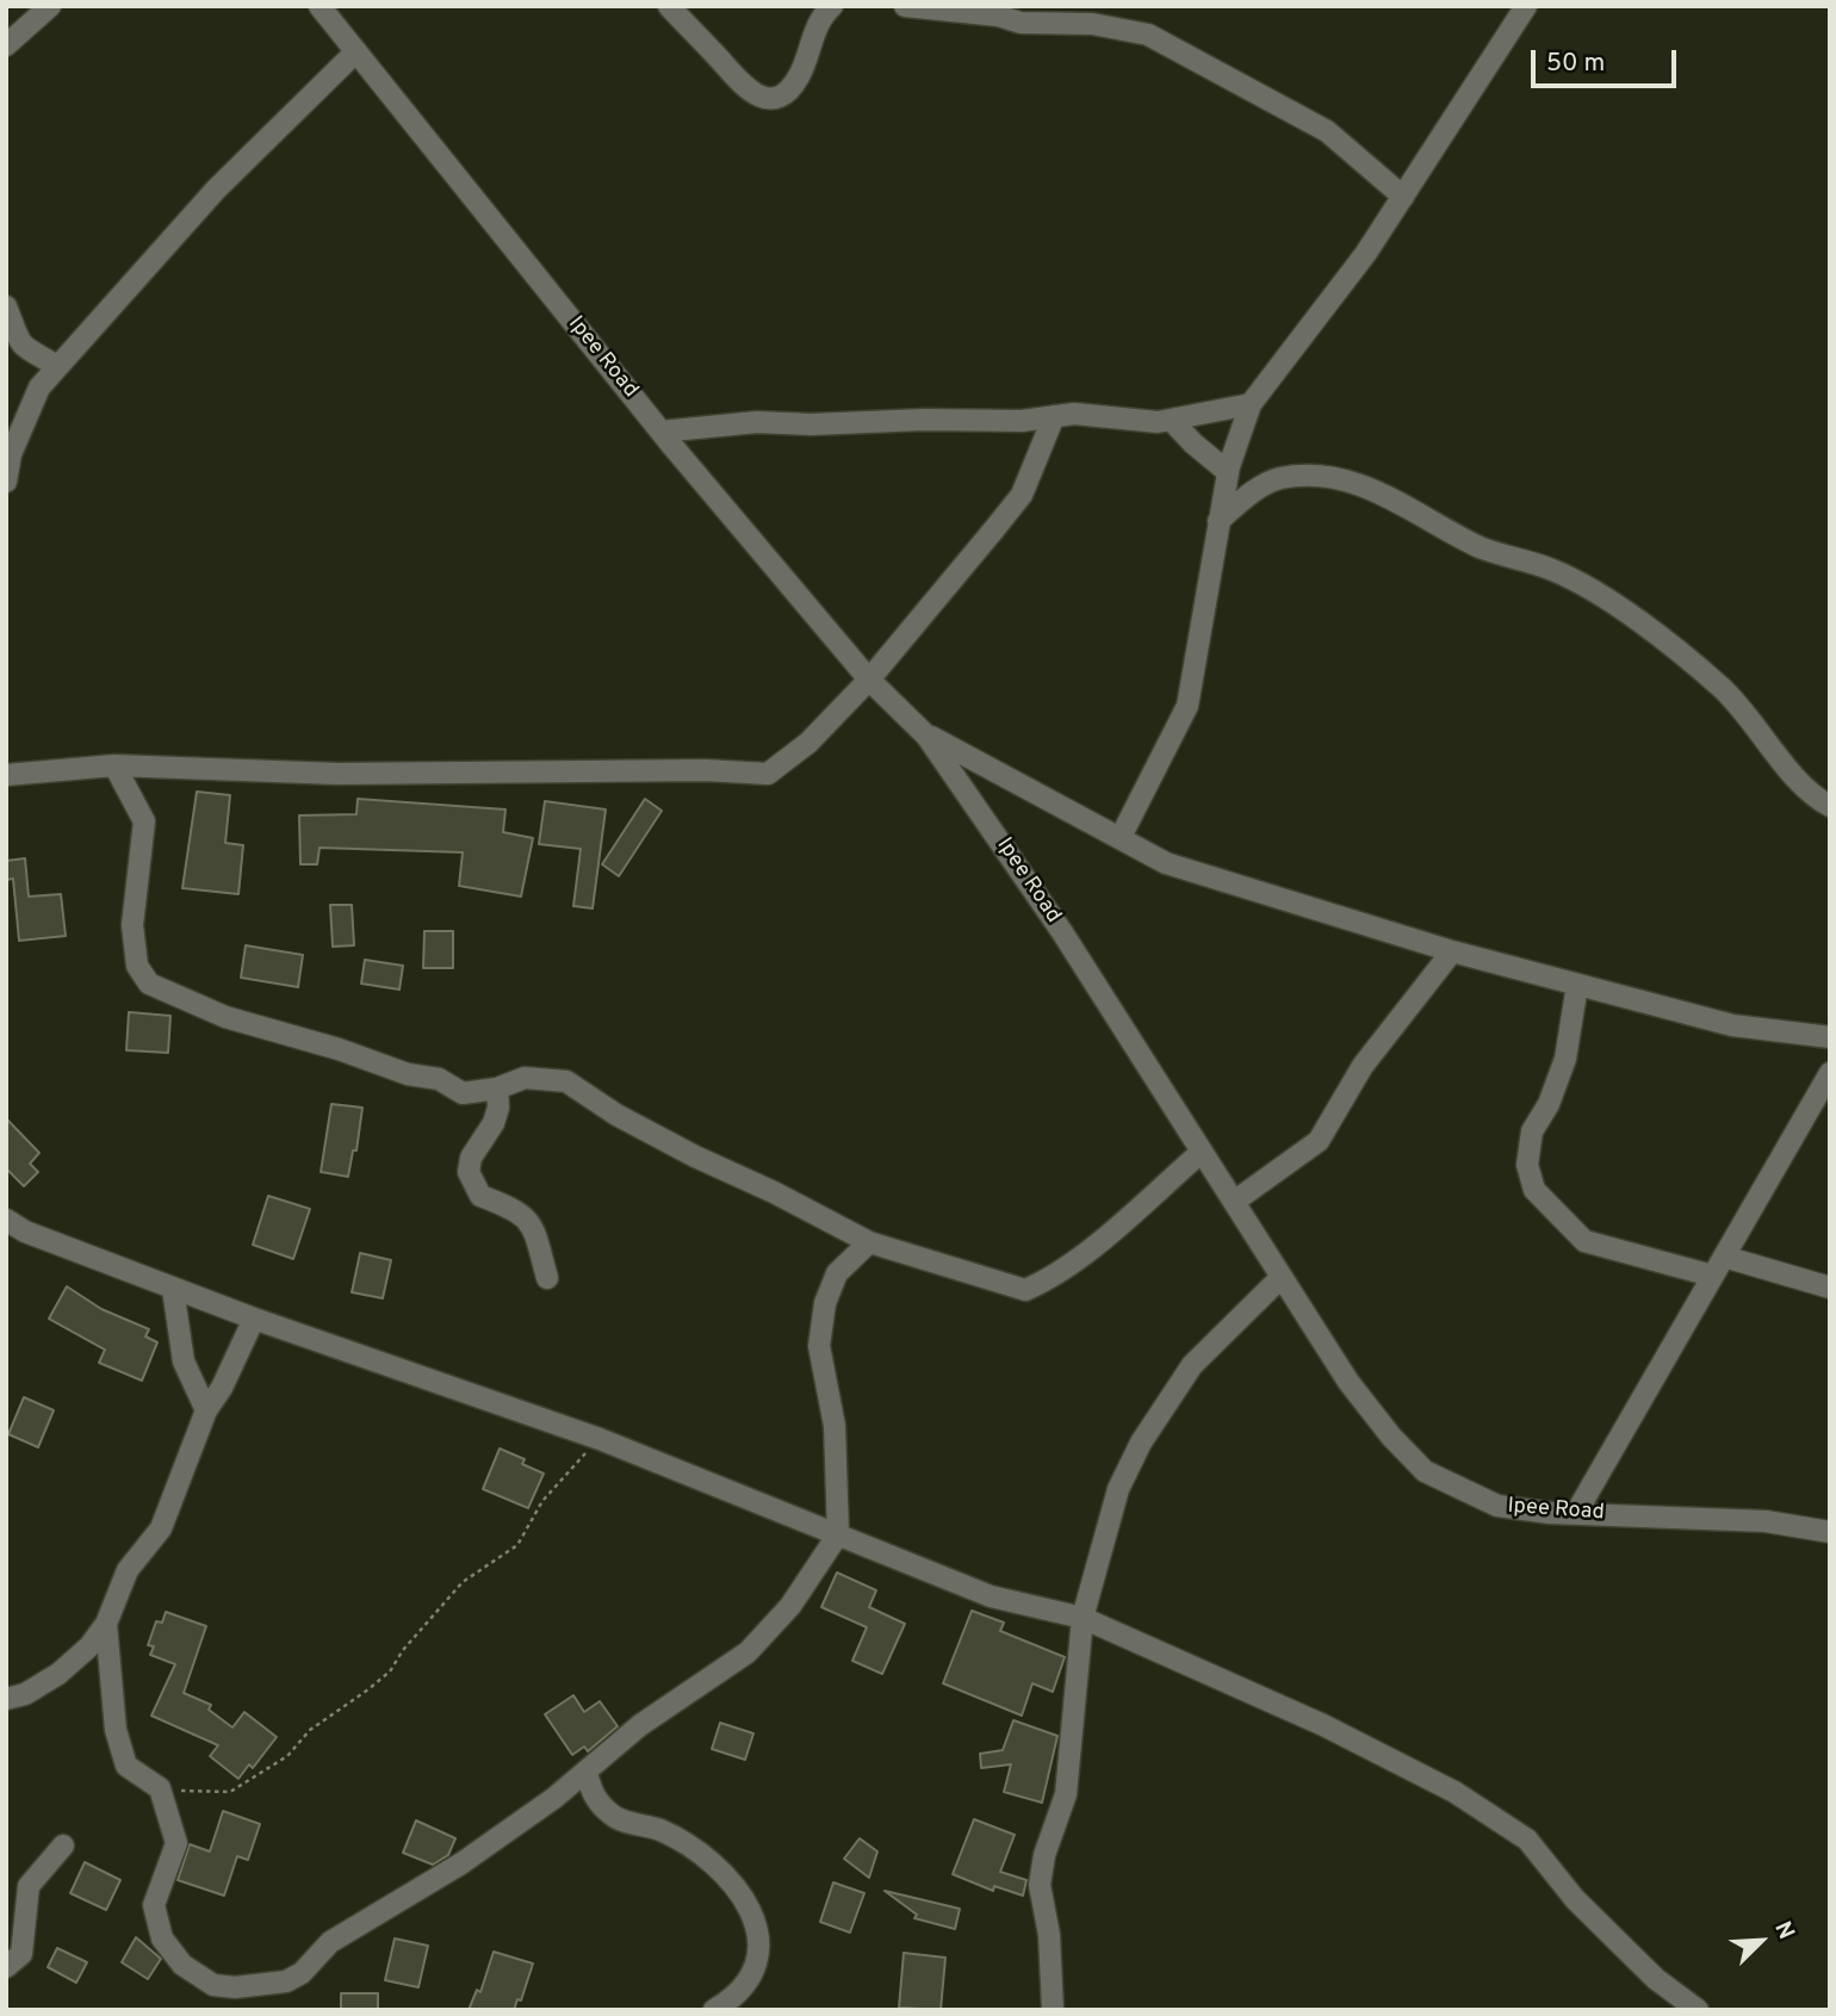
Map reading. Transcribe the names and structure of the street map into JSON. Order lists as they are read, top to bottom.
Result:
{
  "streets": {
    "street": ["Ipee Road"]
  },
  "scale_bar": "50 m",
  "north": "top right"
}
